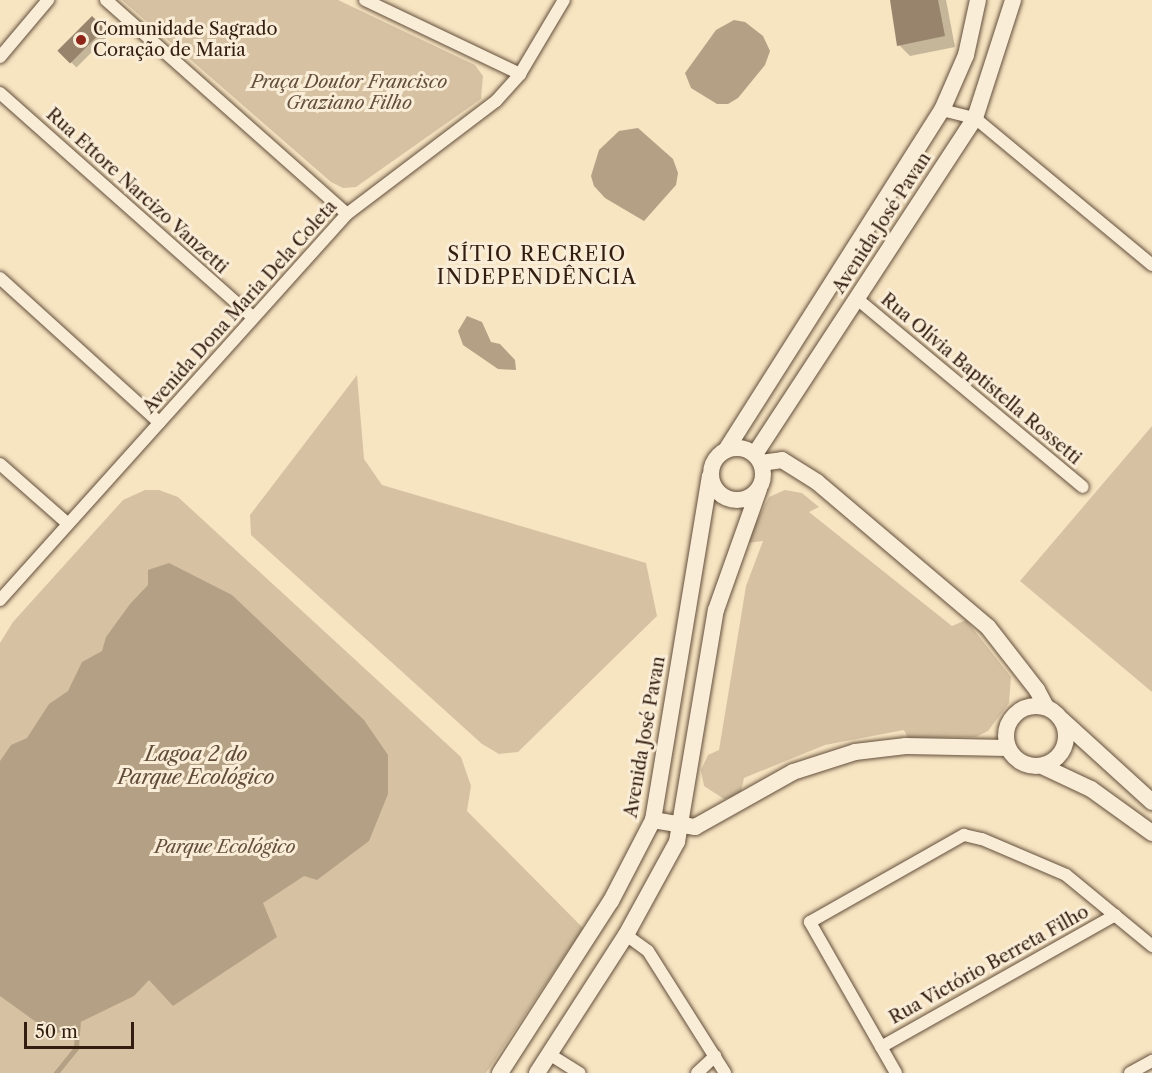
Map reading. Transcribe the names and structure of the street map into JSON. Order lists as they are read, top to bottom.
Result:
{
  "streets": {
    "street": [
      "Rua Ettore Narcizo Vanzetti",
      "Avenida José Pavan",
      "Avenida Dona Maria Dela Coleta",
      "Rua Olívia Baptistella Rossetti",
      "Rua Victório Berreta Filho"
    ]
  },
  "crossings": [
    ["Rua Ettore Narcizo Vanzetti", "Avenida Dona Maria Dela Coleta"],
    ["Avenida José Pavan", "Rua Olívia Baptistella Rossetti"]
  ],
  "districts": ["SÍTIO RECREIO INDEPENDÊNCIA"],
  "water": ["Lagoa 2 do Parque Ecológico"],
  "parks": ["Praça Doutor Francisco Graziano Filho", "Parque Ecológico"],
  "places": ["Comunidade Sagrado Coração de Maria"],
  "scale_bar": "50 m"
}
